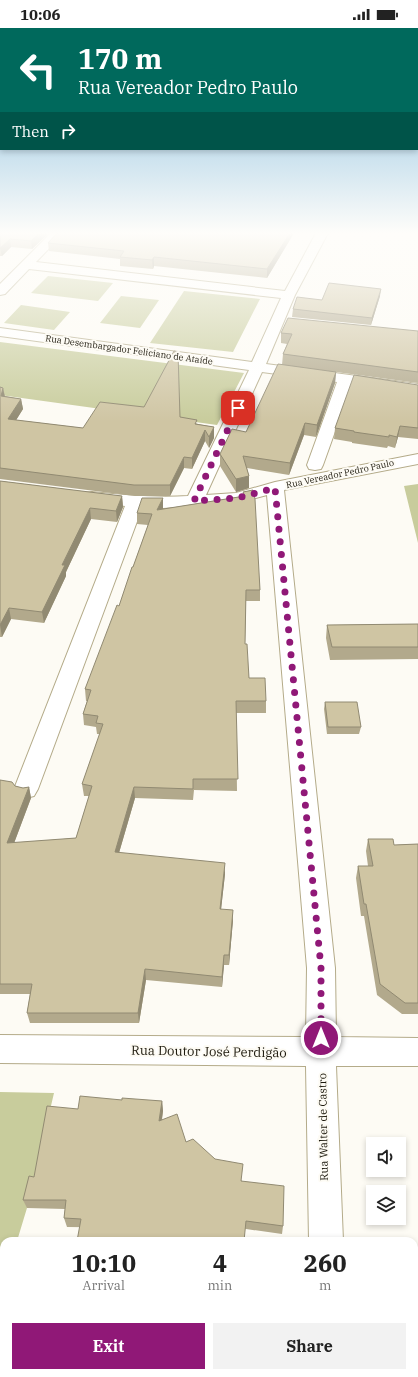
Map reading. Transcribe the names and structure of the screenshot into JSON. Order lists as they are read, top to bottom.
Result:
{
  "streets": {
    "street": [
      "Rua Desembargador Feliciano de Ataíde",
      "Rua Vereador Pedro Paulo",
      "Rua Doutor José Perdigão",
      "Rua Walter de Castro"
    ]
  },
  "crossings": [
    ["Rua Vereador Pedro Paulo", "Rua Walter de Castro"],
    ["Rua Doutor José Perdigão", "Rua Walter de Castro"]
  ],
  "page": {
    "status": "10:06",
    "turn": ["170 m", "Rua Vereador Pedro Paulo"],
    "then": "Then",
    "eta": [
      "10:10",
      "Arrival",
      "4",
      "min",
      "260",
      "m"
    ],
    "buttons": ["Exit", "Share"]
  }
}
